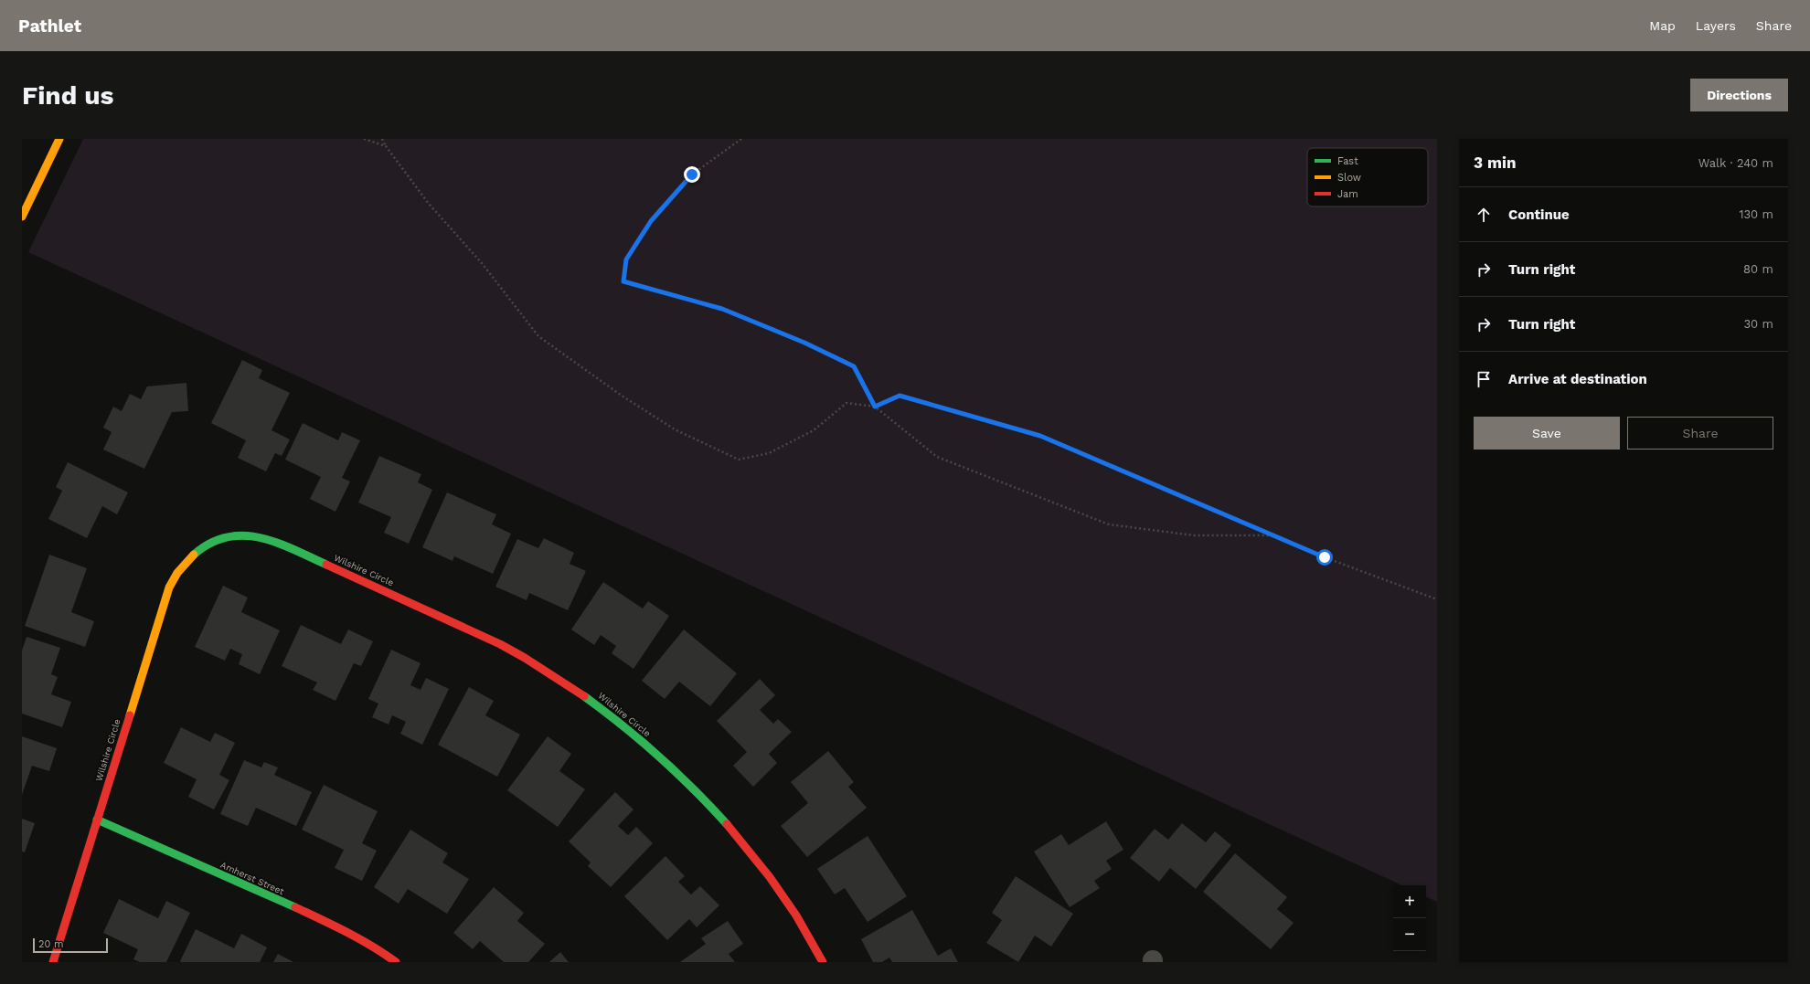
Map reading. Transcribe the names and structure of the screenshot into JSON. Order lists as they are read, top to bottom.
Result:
{
  "streets": {
    "street": ["Wilshire Circle", "Amherst Street"]
  },
  "crossings": [
    ["Wilshire Circle", "Amherst Street"]
  ],
  "legend": ["Fast", "Slow", "Jam"],
  "scale_bar": "20 m",
  "page": {
    "header": "Pathlet",
    "nav": ["Map", "Layers", "Share"],
    "buttons": [
      "Directions",
      ["Save", "Share"]
    ],
    "title": "Find us",
    "heading": ["3 min", "Walk · 240 m"],
    "list": [
      ["Continue", "130 m"],
      ["Turn right", "80 m"],
      ["Turn right", "30 m"],
      "Arrive at destination"
    ],
    "map_buttons": ["+", "−"],
    "scale": "20 m"
  }
}
